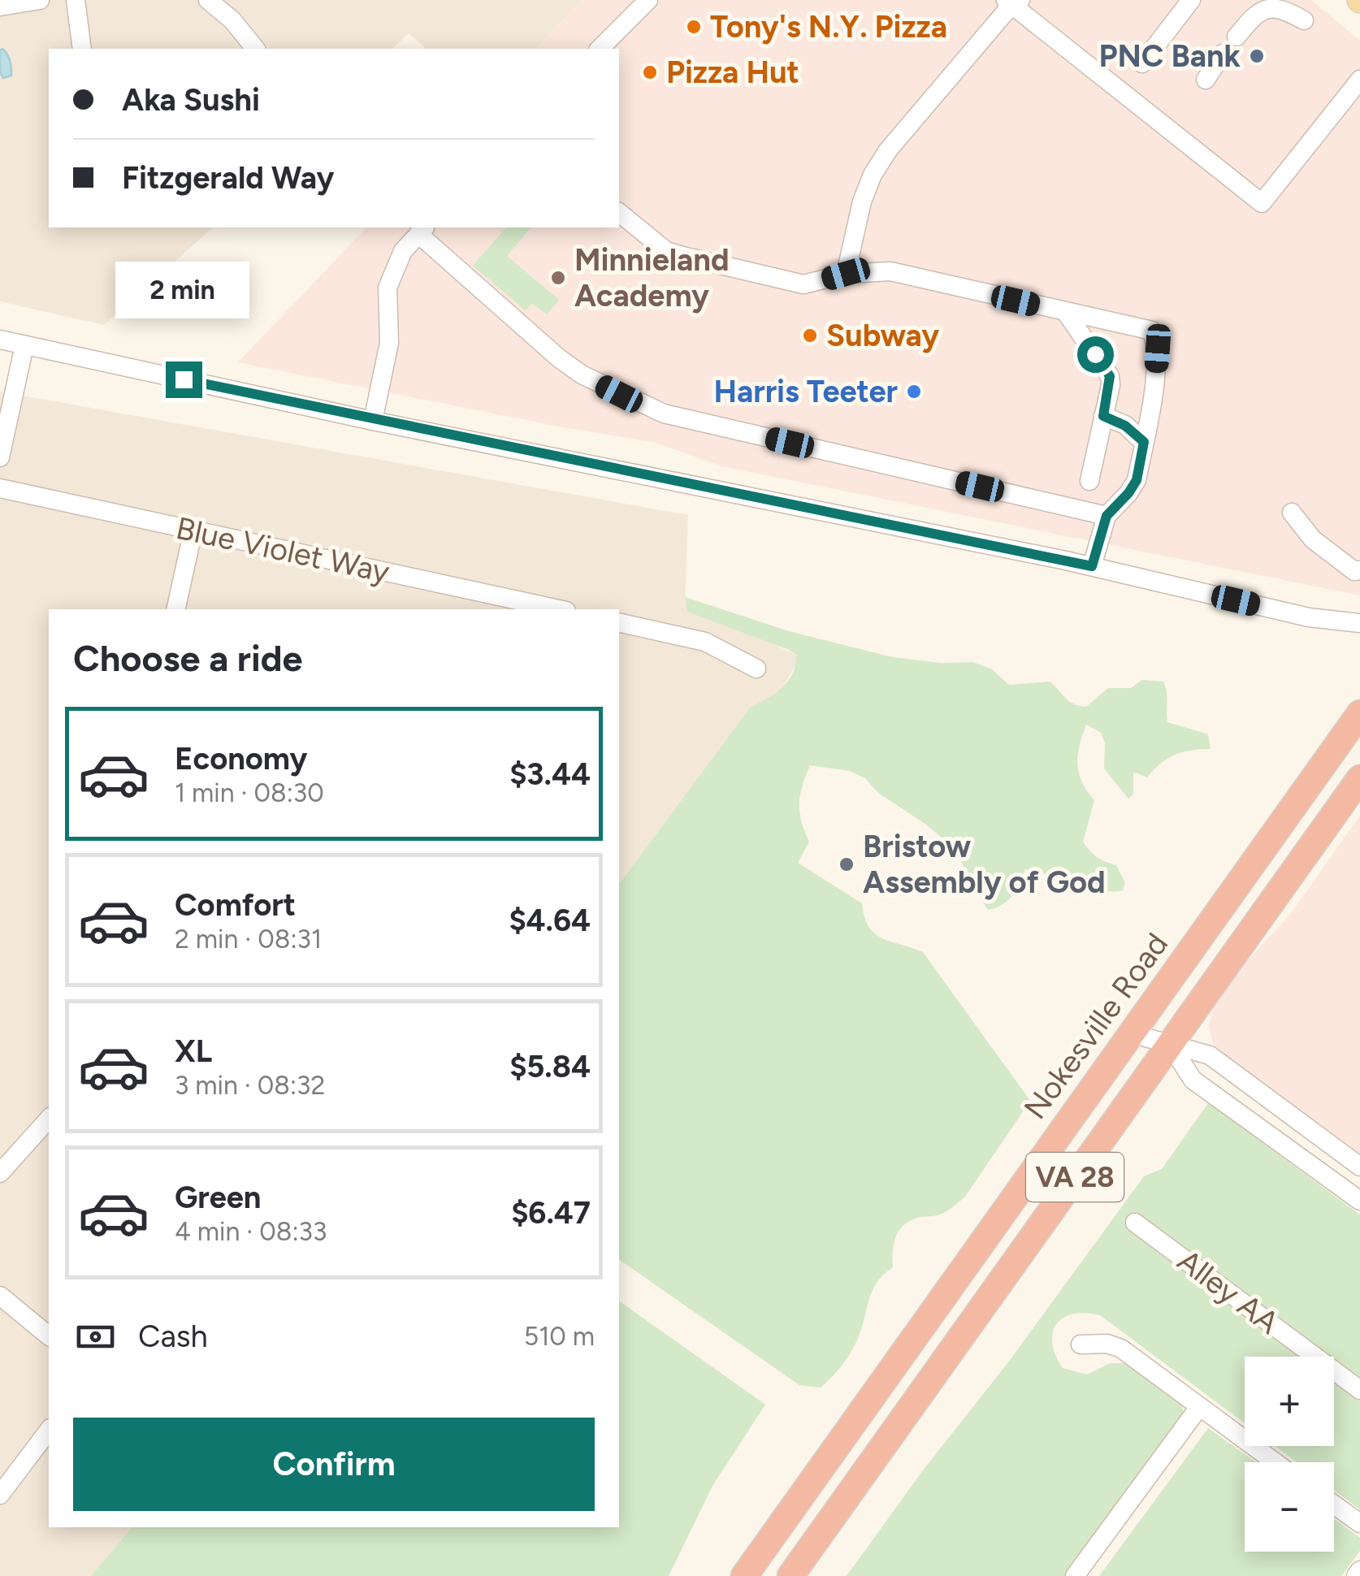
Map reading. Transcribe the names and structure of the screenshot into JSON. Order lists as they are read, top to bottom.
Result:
{
  "streets": {
    "highway": ["Nokesville Road", "VA 28"],
    "street": ["Blue Violet Way", "Alley AA"]
  },
  "places": [
    "Tony's N.Y. Pizza",
    "PNC Bank",
    "Pizza Hut",
    "Minnieland Academy",
    "Subway",
    "Harris Teeter",
    "Bristow Assembly of God"
  ],
  "page": {
    "banner": ["Aka Sushi", "Fitzgerald Way"],
    "bubble": "2 min",
    "heading": "Choose a ride",
    "list": [
      {
        "name": "Economy",
        "note": "1 min · 08:30",
        "value": "$3.44"
      },
      {
        "name": "Comfort",
        "note": "2 min · 08:31",
        "value": "$4.64"
      },
      {
        "name": "XL",
        "note": "3 min · 08:32",
        "value": "$5.84"
      },
      {
        "name": "Green",
        "note": "4 min · 08:33",
        "value": "$6.47"
      }
    ],
    "pay": ["Cash", "510 m"],
    "map_buttons": ["+", "−"],
    "buttons": "Confirm"
  }
}
